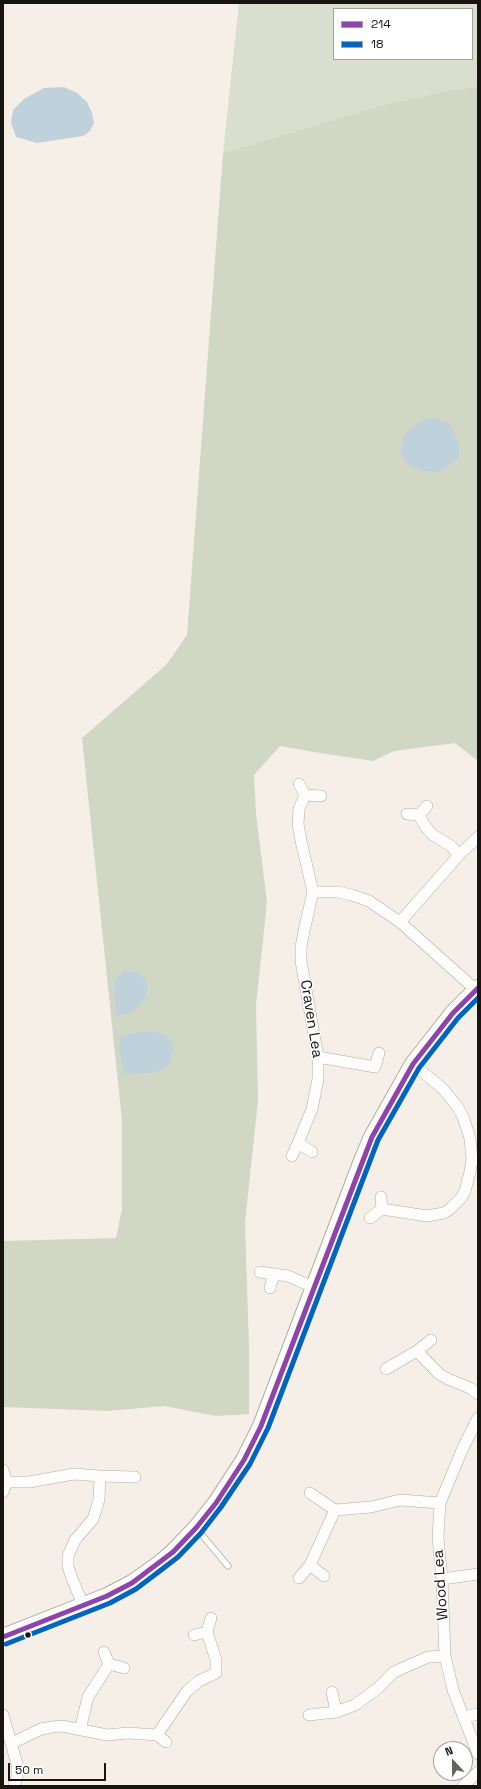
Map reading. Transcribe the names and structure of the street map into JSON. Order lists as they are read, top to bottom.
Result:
{
  "streets": {
    "street": ["Craven Lea", "Wood Lea"]
  },
  "lines": ["transit line 214", "transit line 18"],
  "legend": ["214", "18"],
  "scale_bar": "50 m",
  "north": "top"
}
